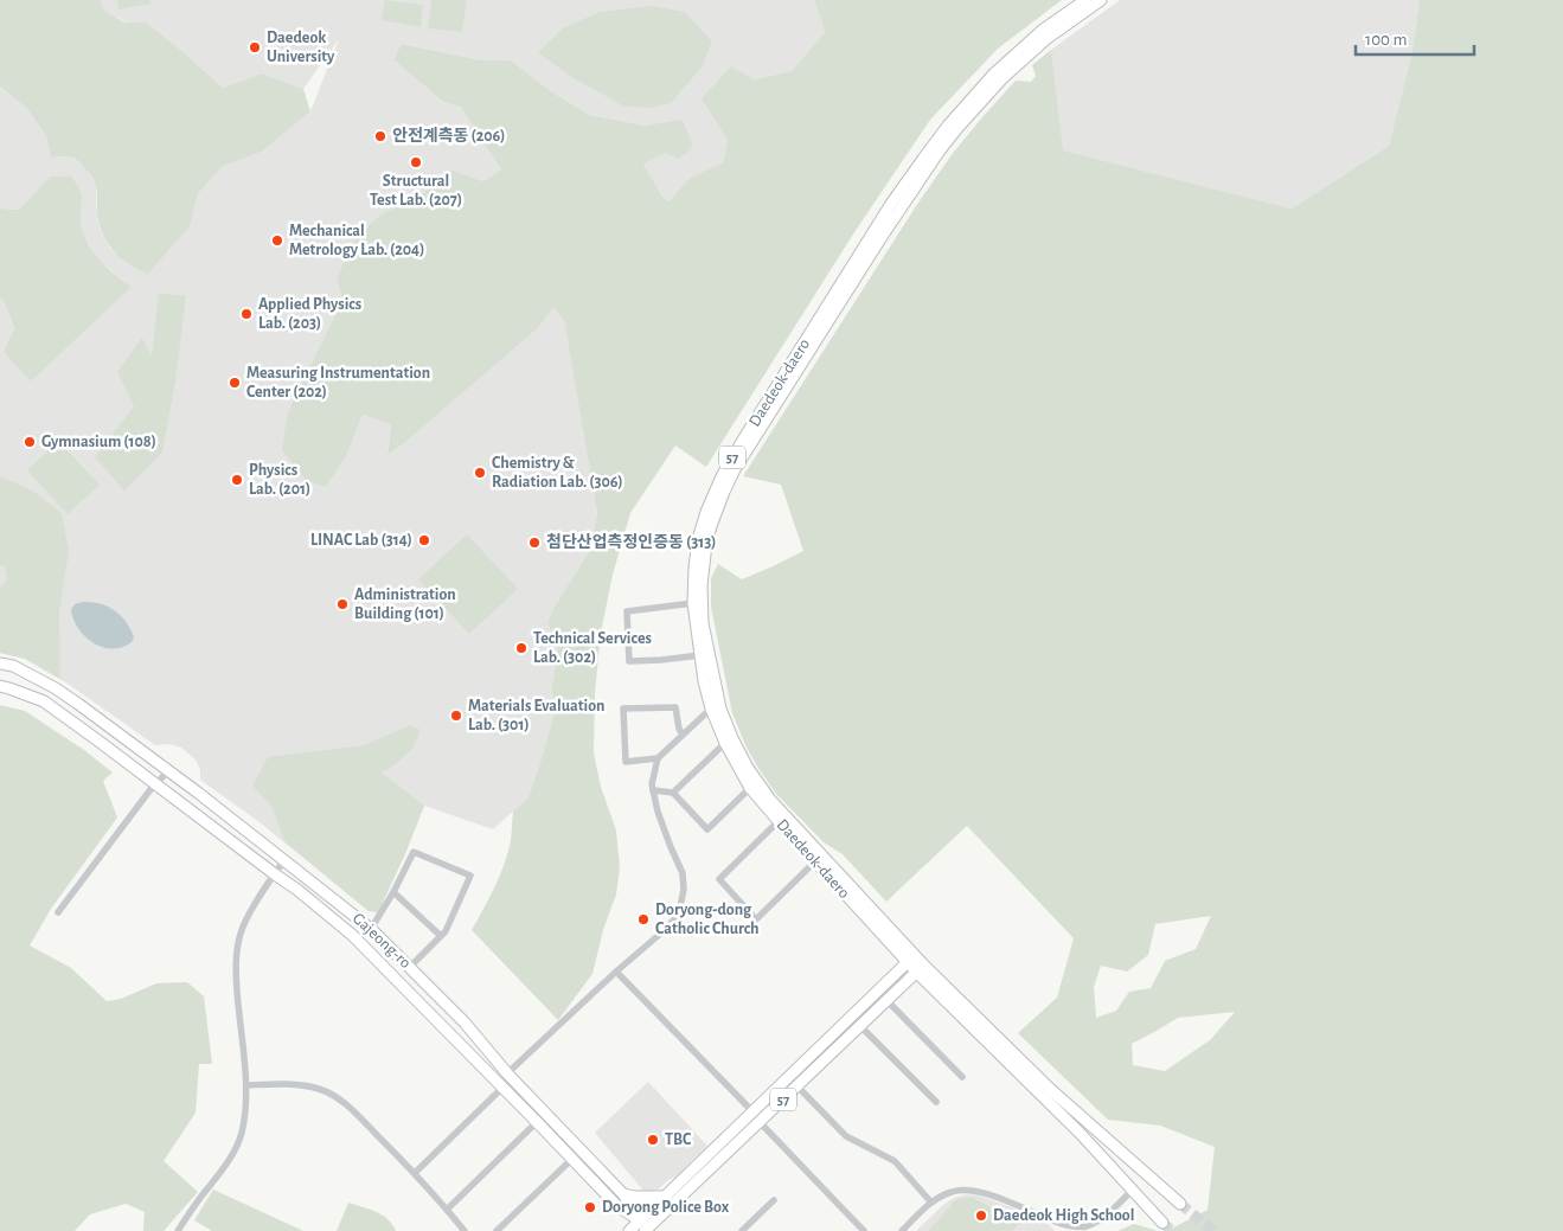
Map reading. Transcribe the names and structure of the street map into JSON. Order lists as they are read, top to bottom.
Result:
{
  "streets": {
    "main road": ["Daedeok-daero", "57", "Gajeong-ro"]
  },
  "crossings": [
    ["Daedeok-daero", "57"],
    ["57", "Gajeong-ro"]
  ],
  "places": [
    "Daedeok University",
    "안전계측동 (206)",
    "Structural Test Lab. (207)",
    "Mechanical Metrology Lab. (204)",
    "Applied Physics Lab. (203)",
    "Measuring Instrumentation Center (202)",
    "Gymnasium (108)",
    "Chemistry & Radiation Lab. (306)",
    "Physics Lab. (201)",
    "LINAC Lab (314)",
    "첨단산업측정인증동 (313)",
    "Administration Building (101)",
    "Technical Services Lab. (302)",
    "Materials Evaluation Lab. (301)",
    "Doryong-dong Catholic Church",
    "TBC",
    "Doryong Police Box",
    "Daedeok High School"
  ],
  "scale_bar": "100 m"
}
